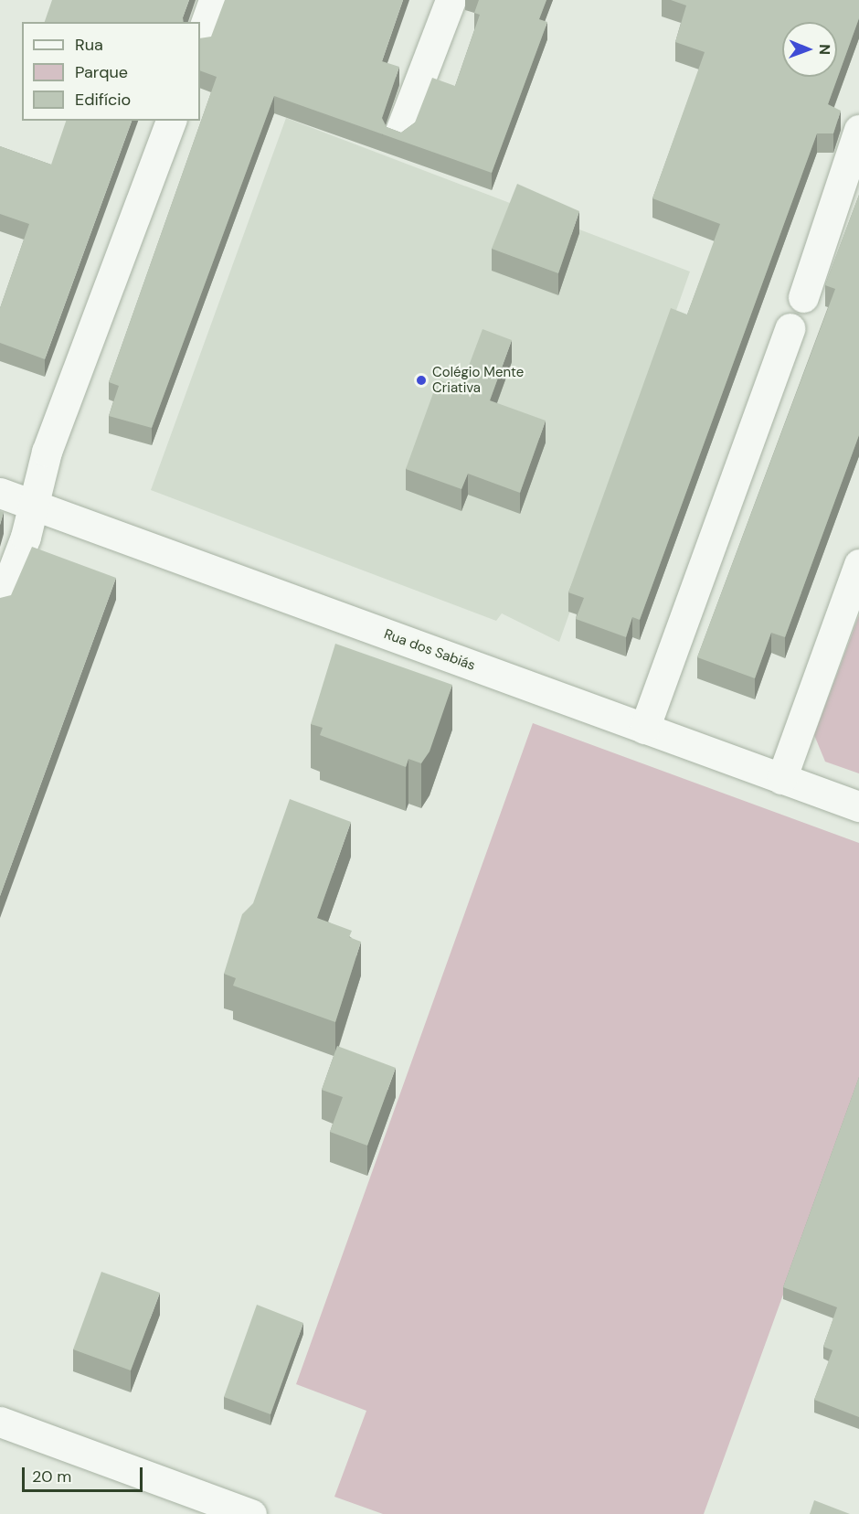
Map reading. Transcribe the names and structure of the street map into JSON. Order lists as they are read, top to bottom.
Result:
{
  "streets": {
    "street": ["Rua dos Sabiás"]
  },
  "places": ["Colégio Mente Criativa"],
  "legend": ["Rua", "Parque", "Edifício"],
  "scale_bar": "20 m",
  "north": "right"
}
